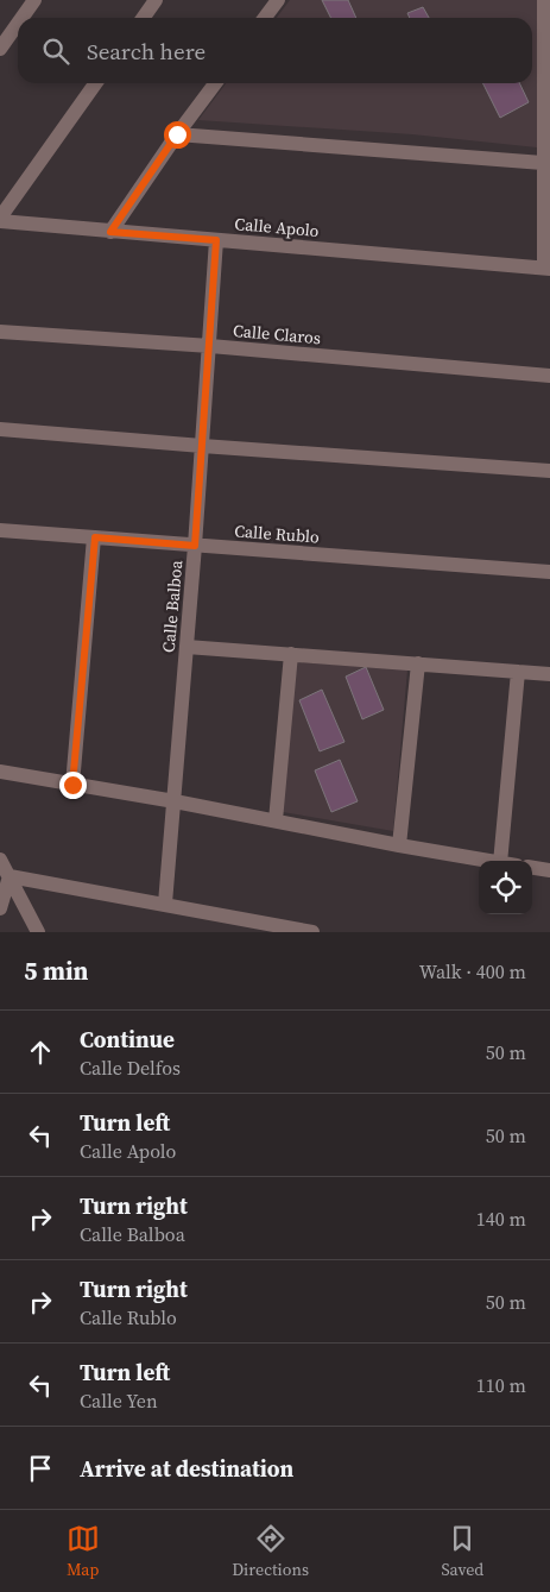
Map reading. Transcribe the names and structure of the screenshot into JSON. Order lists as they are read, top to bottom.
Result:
{
  "streets": {
    "street": [
      "Calle Apolo",
      "Calle Claros",
      "Calle Rublo",
      "Calle Balboa"
    ]
  },
  "crossings": [
    ["Calle Apolo", "Calle Balboa"],
    ["Calle Claros", "Calle Balboa"],
    ["Calle Rublo", "Calle Balboa"]
  ],
  "page": {
    "search": "Search here",
    "heading": ["5 min", "Walk · 400 m"],
    "list": [
      ["Continue", "Calle Delfos", "50 m"],
      ["Turn left", "Calle Apolo", "50 m"],
      ["Turn right", "Calle Balboa", "140 m"],
      ["Turn right", "Calle Rublo", "50 m"],
      ["Turn left", "Calle Yen", "110 m"],
      "Arrive at destination"
    ],
    "nav": ["Map", "Directions", "Saved"]
  }
}
